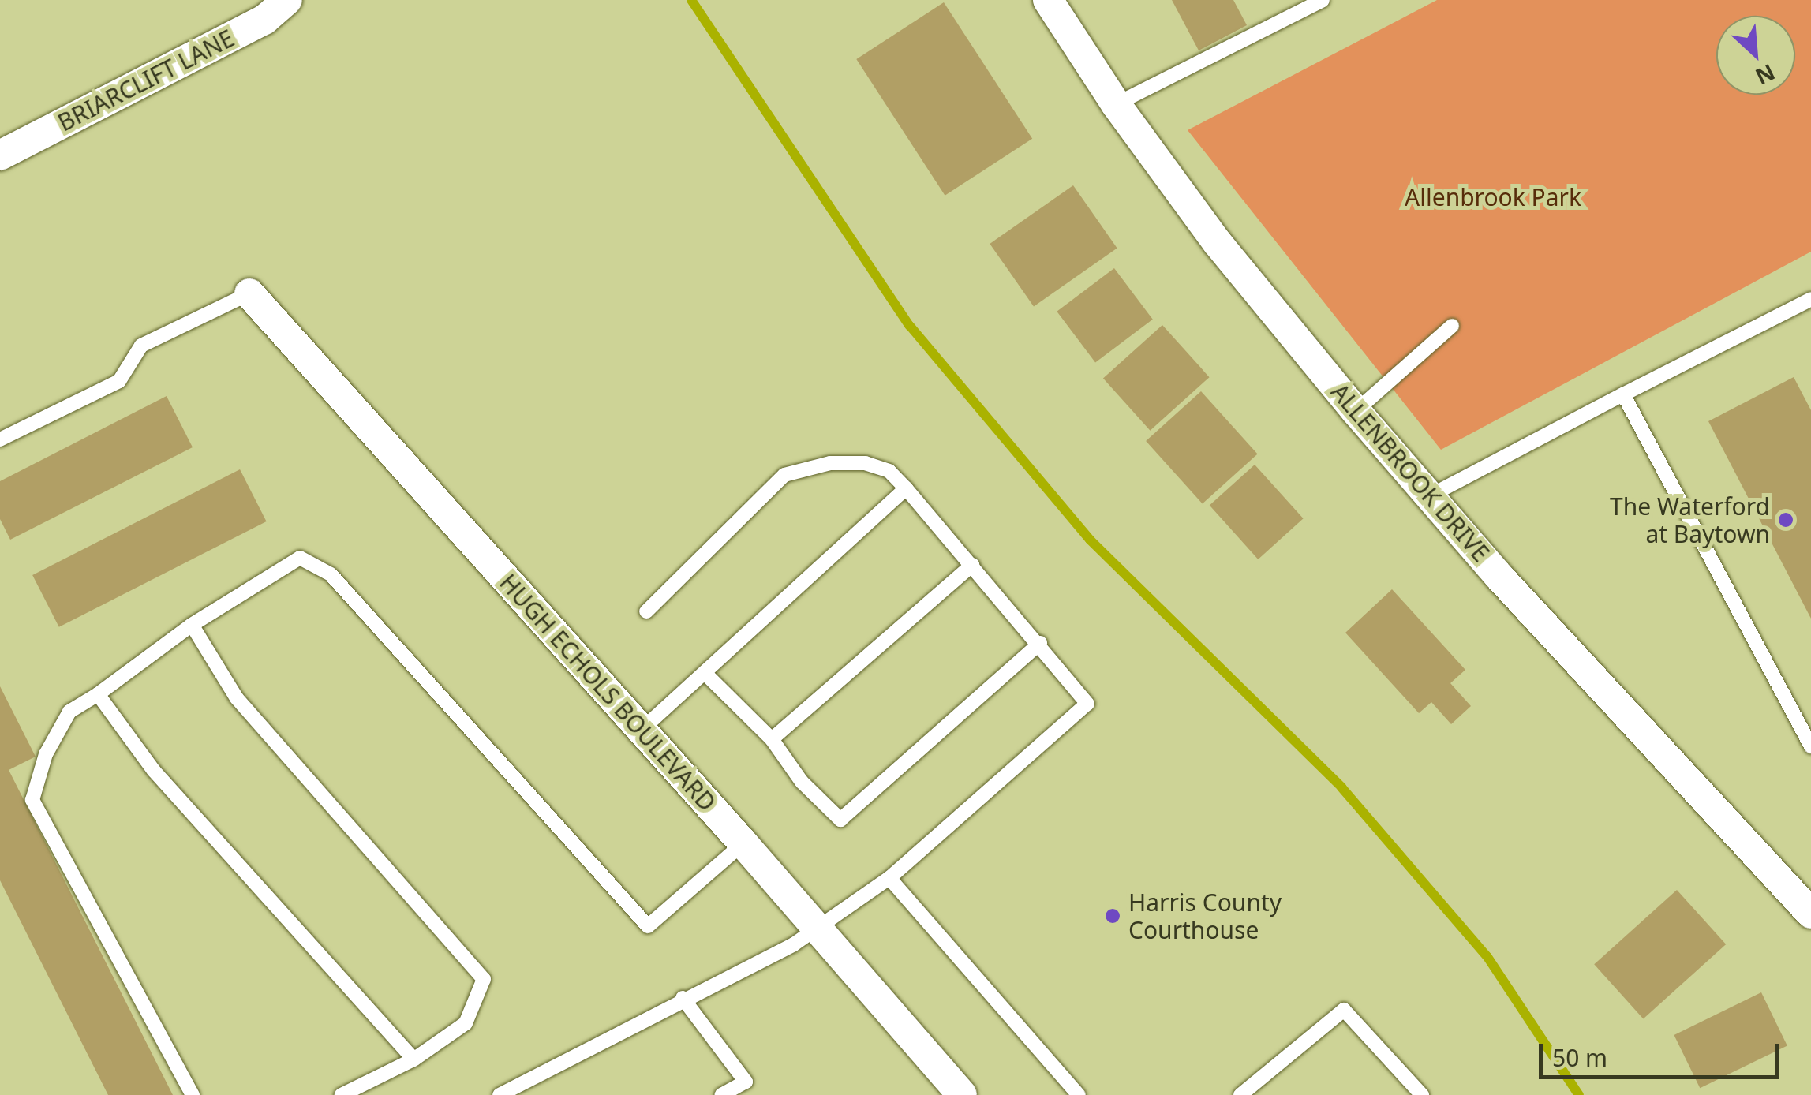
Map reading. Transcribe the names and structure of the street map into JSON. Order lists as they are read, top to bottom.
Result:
{
  "streets": {
    "street": ["BRIARCLIFT LANE", "ALLENBROOK DRIVE", "HUGH ECHOLS BOULEVARD"]
  },
  "parks": ["Allenbrook Park"],
  "places": ["The Waterford at Baytown", "Harris County Courthouse"],
  "scale_bar": "50 m",
  "north": "bottom right"
}
